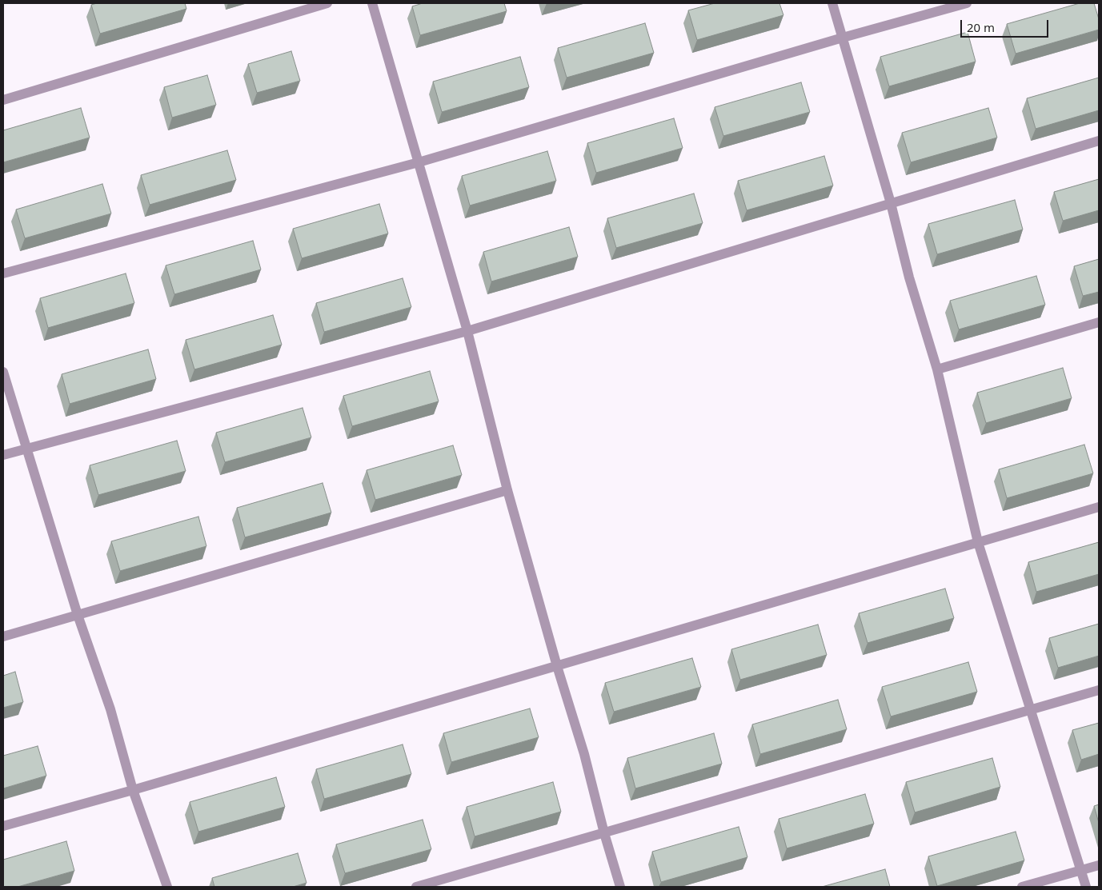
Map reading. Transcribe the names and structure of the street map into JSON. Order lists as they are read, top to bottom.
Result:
{
  "scale_bar": "20 m"
}
